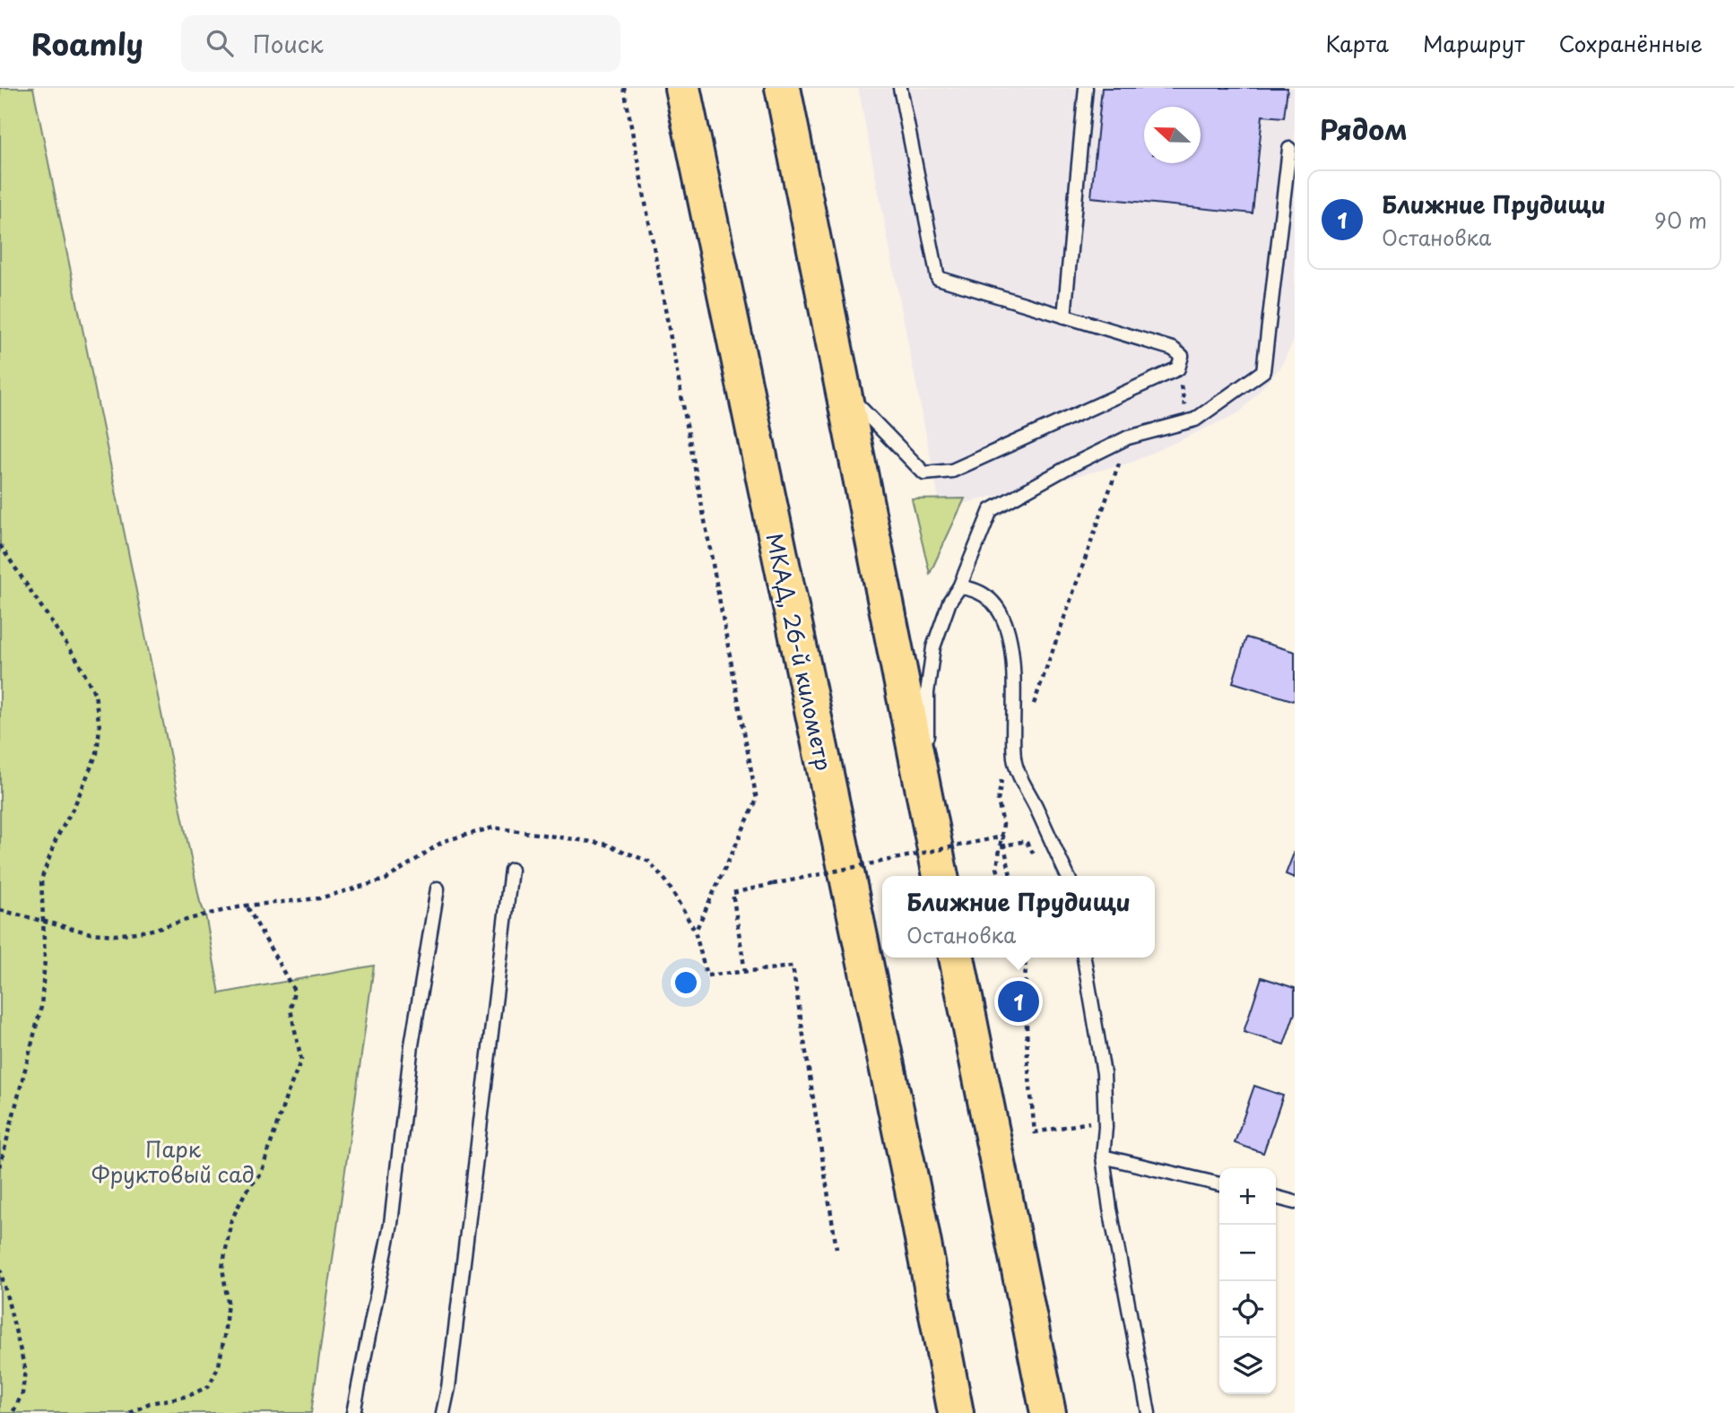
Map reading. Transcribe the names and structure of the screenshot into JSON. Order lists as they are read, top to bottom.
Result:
{
  "streets": {
    "highway": ["МКАД, 26-й километр"]
  },
  "parks": ["Парк Фруктовый сад"],
  "north": "left",
  "page": {
    "header": "Roamly",
    "search": "Поиск",
    "nav": ["Карта", "Маршрут", "Сохранённые"],
    "heading": "Рядом",
    "list": [
      {
        "mark": "1",
        "name": "Ближние Прудищи",
        "note": "Остановка",
        "value": "90 m"
      }
    ],
    "popup": ["Ближние Прудищи", "Остановка"],
    "pins": "1",
    "map_buttons": ["+", "−"]
  }
}
